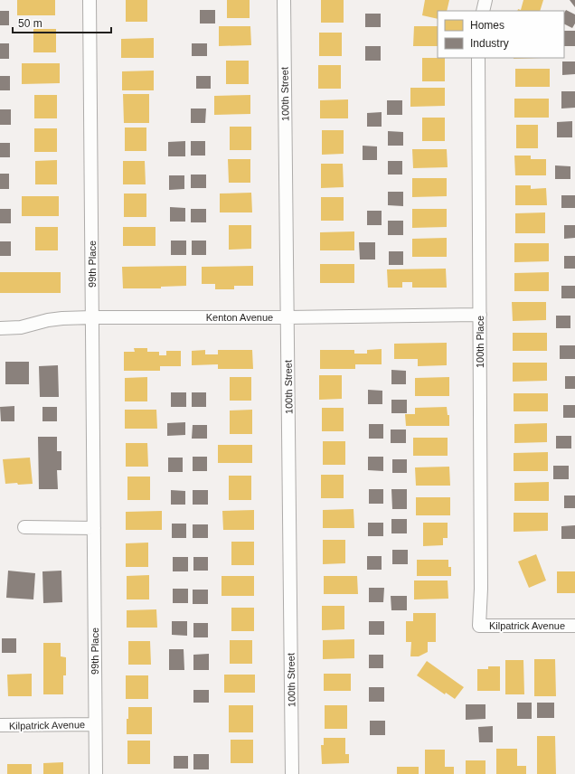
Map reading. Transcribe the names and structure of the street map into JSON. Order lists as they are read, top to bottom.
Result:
{
  "streets": {
    "street": [
      "100th Street",
      "99th Place",
      "Kenton Avenue",
      "100th Place",
      "Kilpatrick Avenue"
    ]
  },
  "crossings": [
    ["100th Street", "Kenton Avenue"],
    ["99th Place", "Kenton Avenue"],
    ["99th Place", "Kilpatrick Avenue"],
    ["Kenton Avenue", "100th Place"],
    ["100th Place", "Kilpatrick Avenue"]
  ],
  "legend": ["Homes", "Industry"],
  "scale_bar": "50 m"
}
